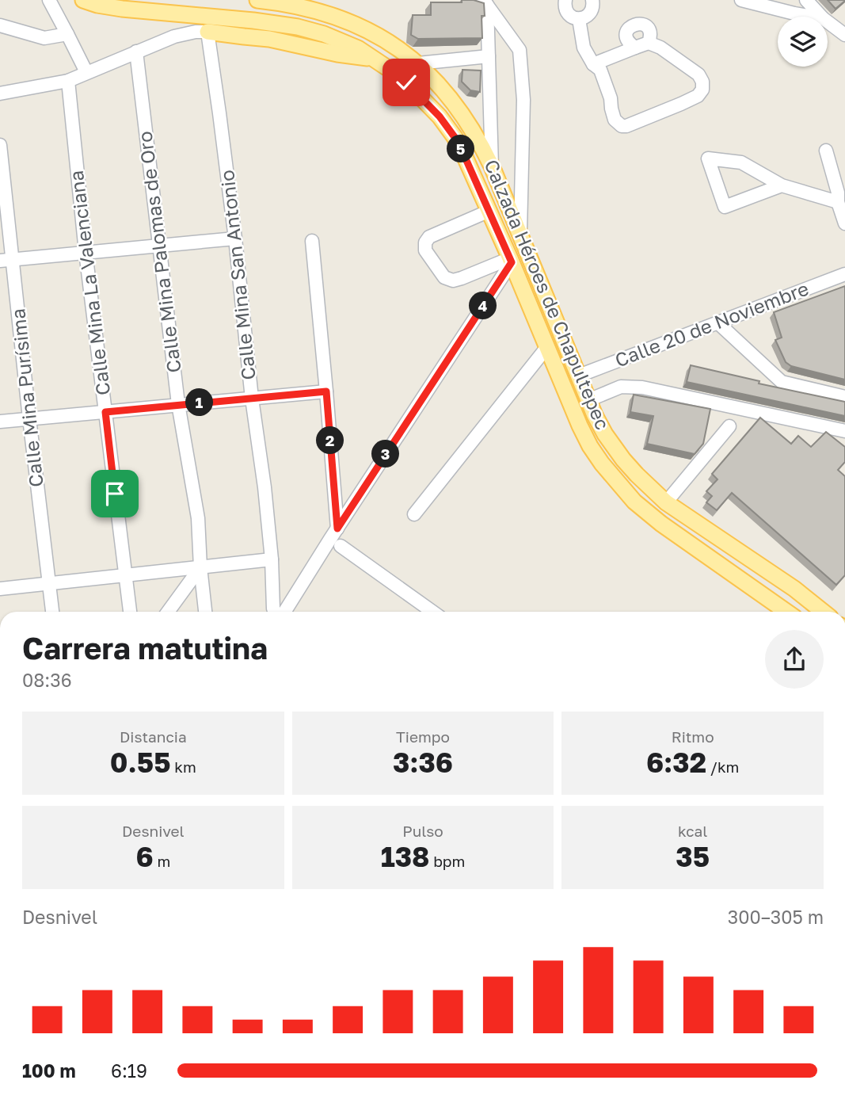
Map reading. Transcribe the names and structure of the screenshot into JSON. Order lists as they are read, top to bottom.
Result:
{
  "streets": {
    "main road": ["Calzada Héroes de Chapultepec"],
    "street": [
      "Calle Mina Palomas de Oro",
      "Calle Mina San Antonio",
      "Calle Mina La Valenciana",
      "Calle 20 de Noviembre",
      "Calle Mina Purísima"
    ]
  },
  "crossings": [
    ["Calzada Héroes de Chapultepec", "Calle 20 de Noviembre"]
  ],
  "page": {
    "pins": [
      "5",
      "4",
      "1",
      "2",
      "3"
    ],
    "heading": ["Carrera matutina", "08:36"],
    "stats": [
      ["Distancia", "0.55 km"],
      ["Tiempo", "3:36"],
      ["Ritmo", "6:32 /km"],
      ["Desnivel", "6 m"],
      ["Pulso", "138 bpm"],
      ["kcal", "35"]
    ],
    "chart": ["Desnivel", "300–305 m"],
    "list": [
      {
        "name": "100 m",
        "note": "6:19"
      }
    ]
  }
}
